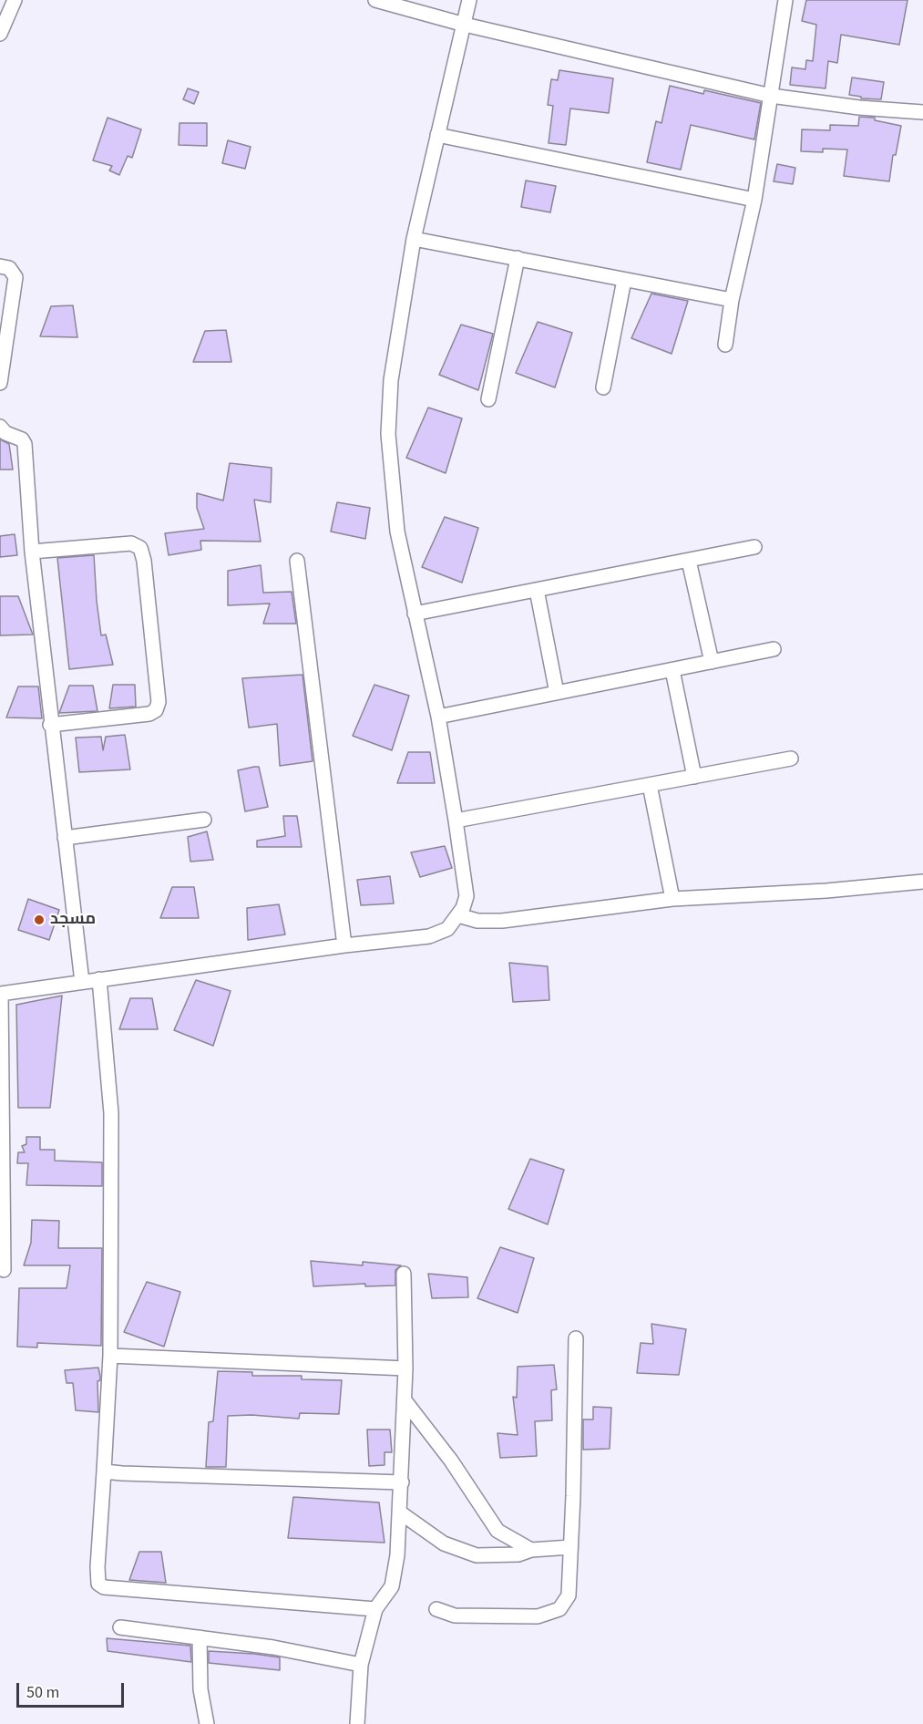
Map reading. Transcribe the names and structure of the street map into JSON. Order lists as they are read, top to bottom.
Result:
{
  "places": ["مسجد"],
  "scale_bar": "50 m"
}
